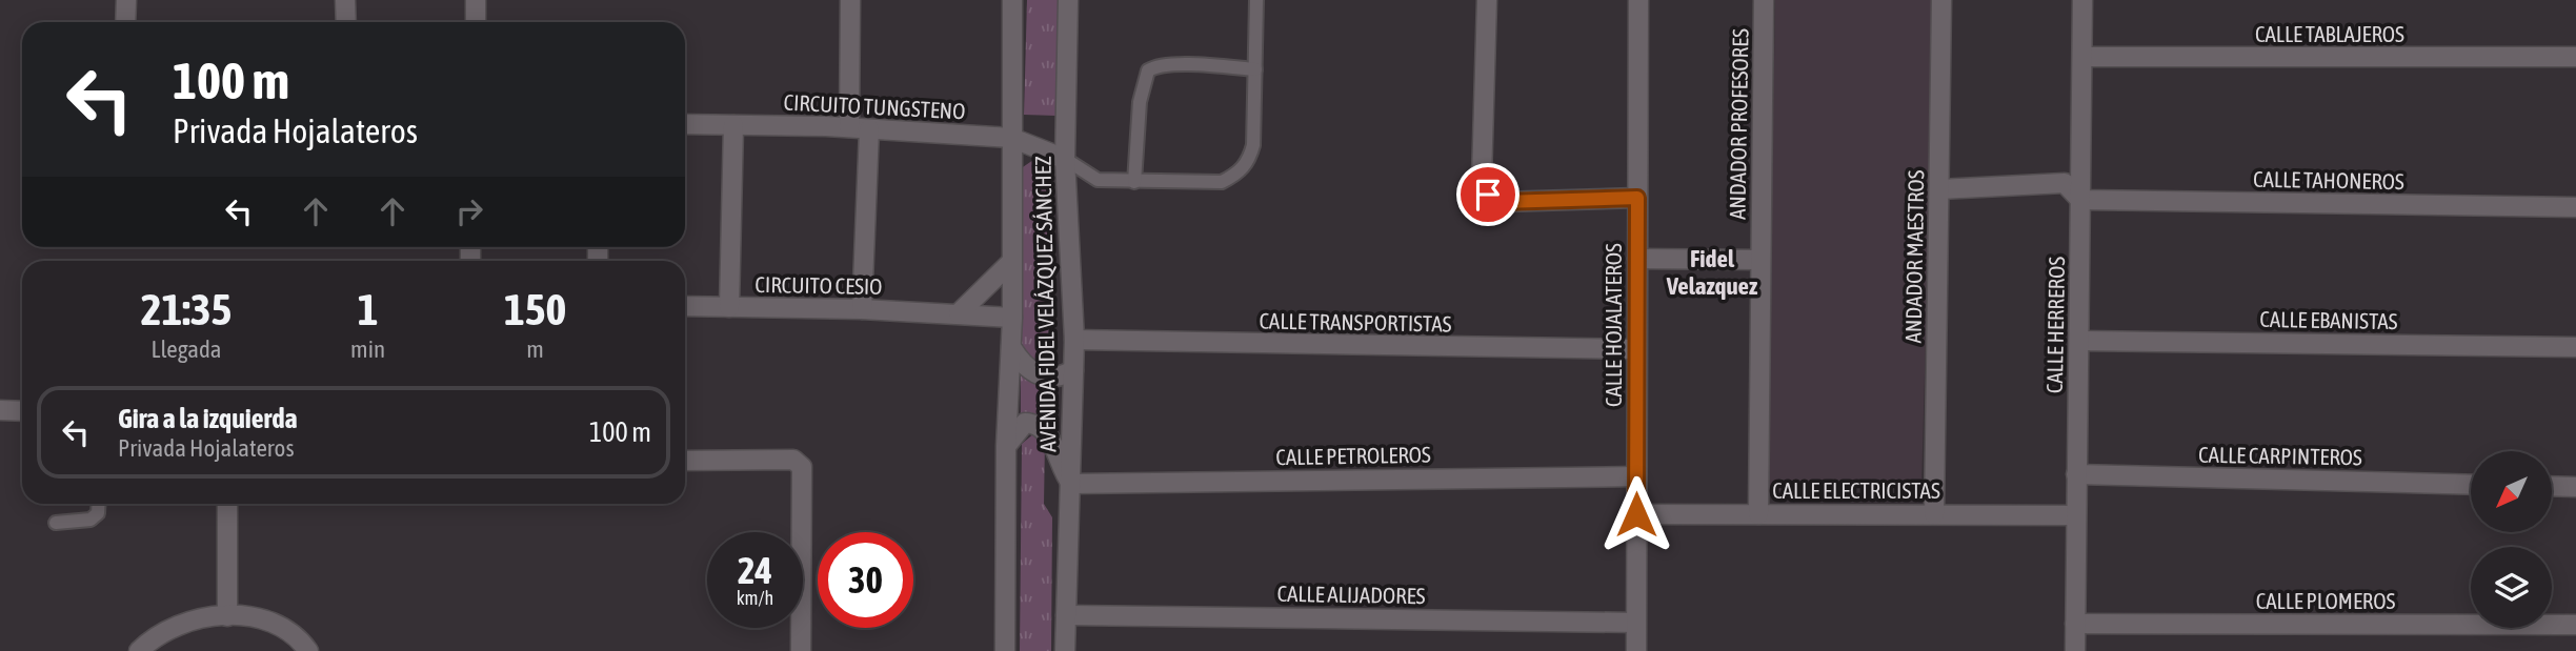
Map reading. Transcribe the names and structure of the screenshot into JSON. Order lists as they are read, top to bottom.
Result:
{
  "streets": {
    "street": [
      "CALLE TABLAJEROS",
      "CIRCUITO TUNGSTENO",
      "ANDADOR PROFESORES",
      "CALLE TAHONEROS",
      "ANDADOR MAESTROS",
      "CIRCUITO CESIO",
      "AVENIDA FIDEL VELÁZQUEZ SÁNCHEZ",
      "CALLE EBANISTAS",
      "CALLE TRANSPORTISTAS",
      "CALLE HOJALATEROS",
      "CALLE HERREROS",
      "CALLE PETROLEROS",
      "CALLE CARPINTEROS",
      "CALLE ELECTRICISTAS",
      "CALLE ALIJADORES",
      "CALLE PLOMEROS"
    ]
  },
  "crossings": [
    ["CALLE TABLAJEROS", "CALLE HERREROS"],
    ["CIRCUITO TUNGSTENO", "AVENIDA FIDEL VELÁZQUEZ SÁNCHEZ"],
    ["ANDADOR PROFESORES", "CALLE ELECTRICISTAS"],
    ["CALLE TAHONEROS", "CALLE HERREROS"],
    ["ANDADOR MAESTROS", "CALLE ELECTRICISTAS"],
    ["CIRCUITO CESIO", "AVENIDA FIDEL VELÁZQUEZ SÁNCHEZ"],
    ["AVENIDA FIDEL VELÁZQUEZ SÁNCHEZ", "CALLE TRANSPORTISTAS"],
    ["AVENIDA FIDEL VELÁZQUEZ SÁNCHEZ", "CALLE PETROLEROS"],
    ["AVENIDA FIDEL VELÁZQUEZ SÁNCHEZ", "CALLE ALIJADORES"],
    ["CALLE EBANISTAS", "CALLE HERREROS"],
    ["CALLE TRANSPORTISTAS", "CALLE HOJALATEROS"],
    ["CALLE HOJALATEROS", "CALLE PETROLEROS"],
    ["CALLE HOJALATEROS", "CALLE ELECTRICISTAS"],
    ["CALLE HOJALATEROS", "CALLE ALIJADORES"],
    ["CALLE HERREROS", "CALLE CARPINTEROS"],
    ["CALLE HERREROS", "CALLE ELECTRICISTAS"],
    ["CALLE HERREROS", "CALLE PLOMEROS"]
  ],
  "districts": ["Fidel Velazquez"],
  "north": "bottom left",
  "page": {
    "turn": ["100 m", "Privada Hojalateros"],
    "eta": [
      "21:35",
      "Llegada",
      "1",
      "min",
      "150",
      "m"
    ],
    "list": [
      {
        "name": "Gira a la izquierda",
        "note": "Privada Hojalateros",
        "value": "100 m"
      }
    ],
    "speed": "24 km/h",
    "limit": "30"
  }
}
